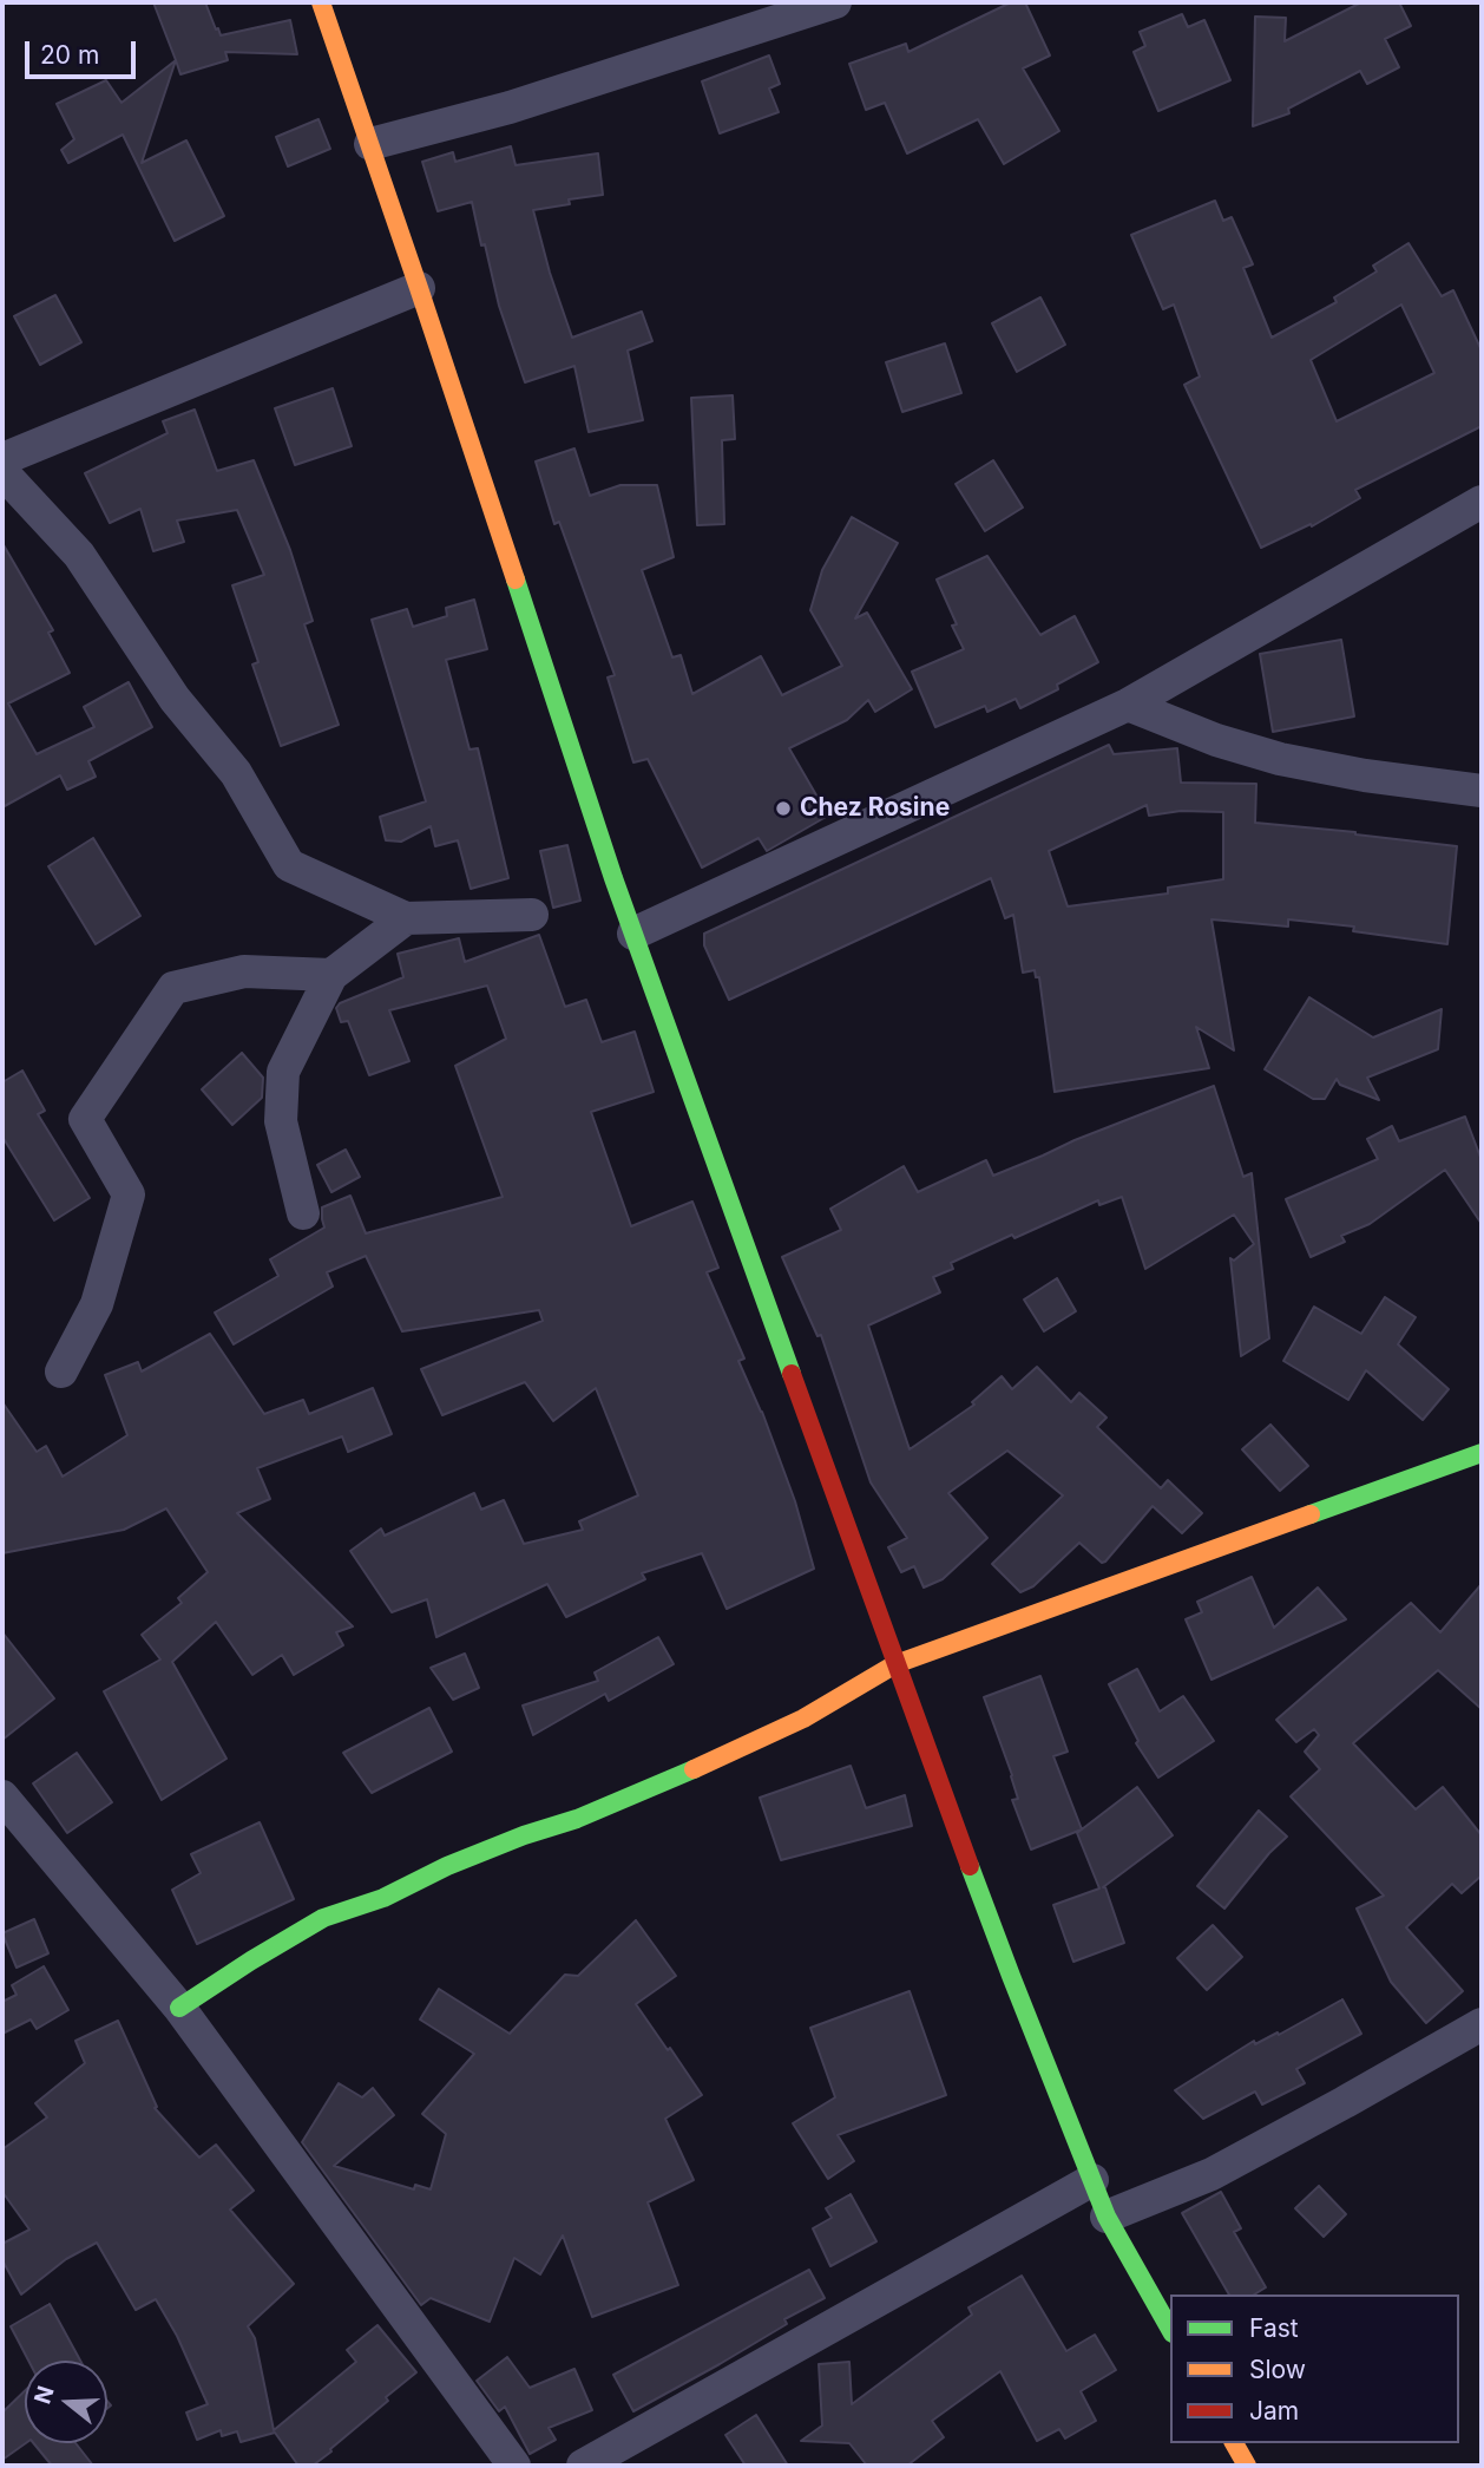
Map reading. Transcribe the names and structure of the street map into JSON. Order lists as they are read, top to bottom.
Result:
{
  "places": ["Chez Rosine"],
  "legend": ["Fast", "Slow", "Jam"],
  "scale_bar": "20 m",
  "north": "left"
}
